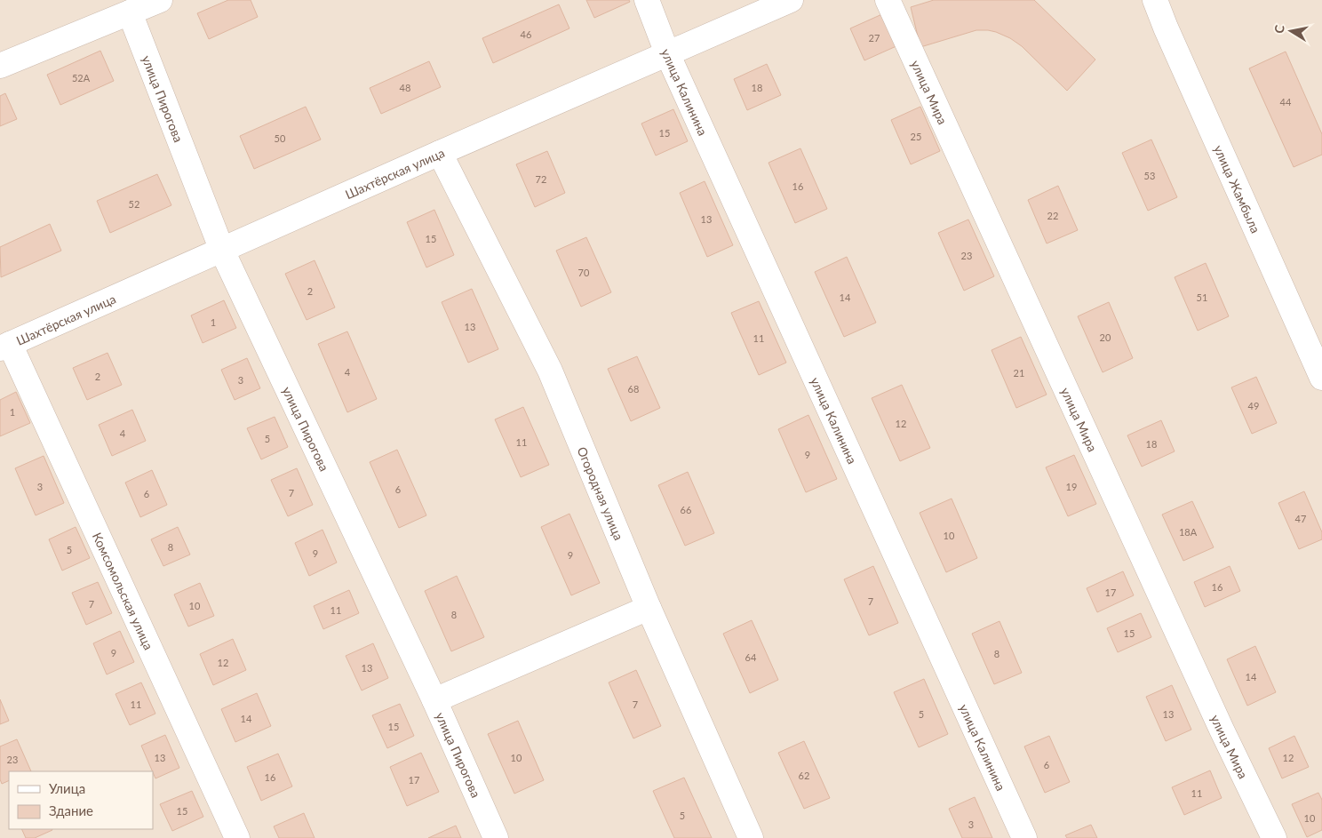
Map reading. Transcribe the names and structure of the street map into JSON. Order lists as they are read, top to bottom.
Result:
{
  "streets": {
    "street": [
      "улица Калинина",
      "улица Мира",
      "улица Пирогова",
      "Шахтёрская улица",
      "улица Жамбыла",
      "Огородная улица",
      "Комсомольская улица"
    ]
  },
  "crossings": [
    ["улица Калинина", "Шахтёрская улица"],
    ["улица Пирогова", "Шахтёрская улица"],
    ["Шахтёрская улица", "Огородная улица"],
    ["Шахтёрская улица", "Комсомольская улица"]
  ],
  "house_numbers": [
    "46",
    "27",
    "52А",
    "48",
    "18",
    "44",
    "15",
    "25",
    "50",
    "53",
    "72",
    "16",
    "52",
    "22",
    "13",
    "15",
    "23",
    "70",
    "2",
    "14",
    "51",
    "1",
    "13",
    "20",
    "11",
    "4",
    "21",
    "2",
    "3",
    "68",
    "49",
    "1",
    "12",
    "4",
    "5",
    "11",
    "18",
    "9",
    "3",
    "19",
    "6",
    "7",
    "6",
    "66",
    "47",
    "18А",
    "10",
    "8",
    "5",
    "9",
    "9",
    "16",
    "17",
    "7",
    "7",
    "10",
    "11",
    "8",
    "15",
    "9",
    "8",
    "64",
    "12",
    "13",
    "14",
    "11",
    "7",
    "5",
    "13",
    "14",
    "15",
    "13",
    "10",
    "12",
    "23",
    "6",
    "62",
    "16",
    "17",
    "11",
    "15",
    "5",
    "10",
    "3"
  ],
  "legend": ["Улица", "Здание"],
  "north": "left"
}
